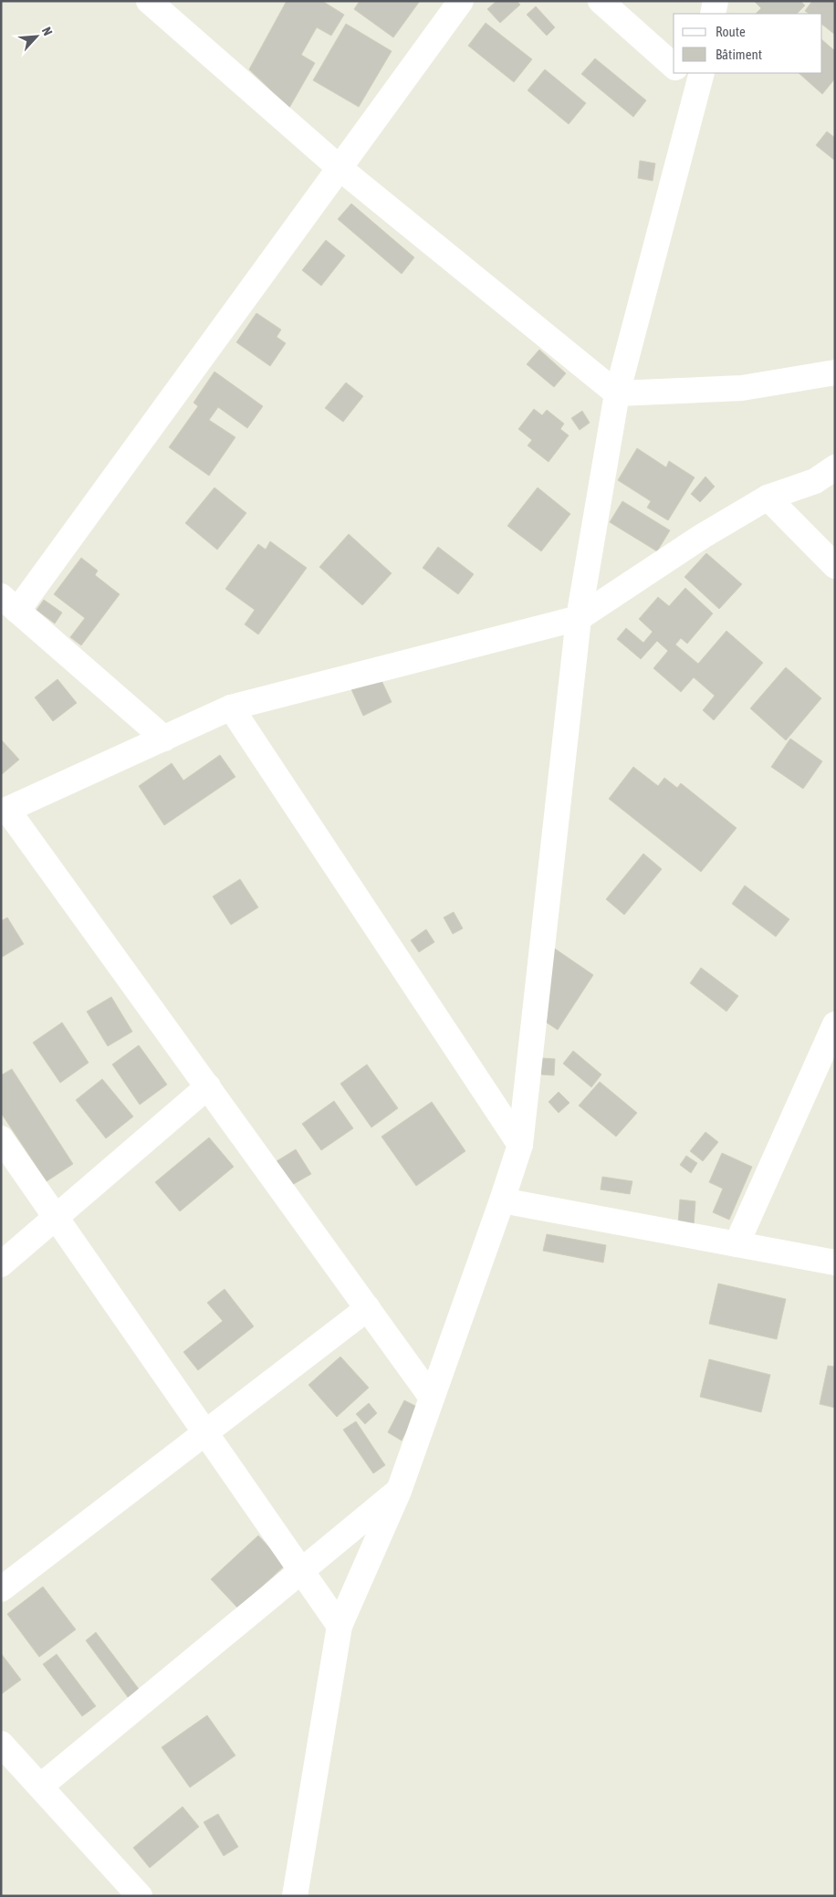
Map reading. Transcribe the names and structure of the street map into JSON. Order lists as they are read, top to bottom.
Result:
{
  "legend": ["Route", "Bâtiment"],
  "north": "top right"
}
